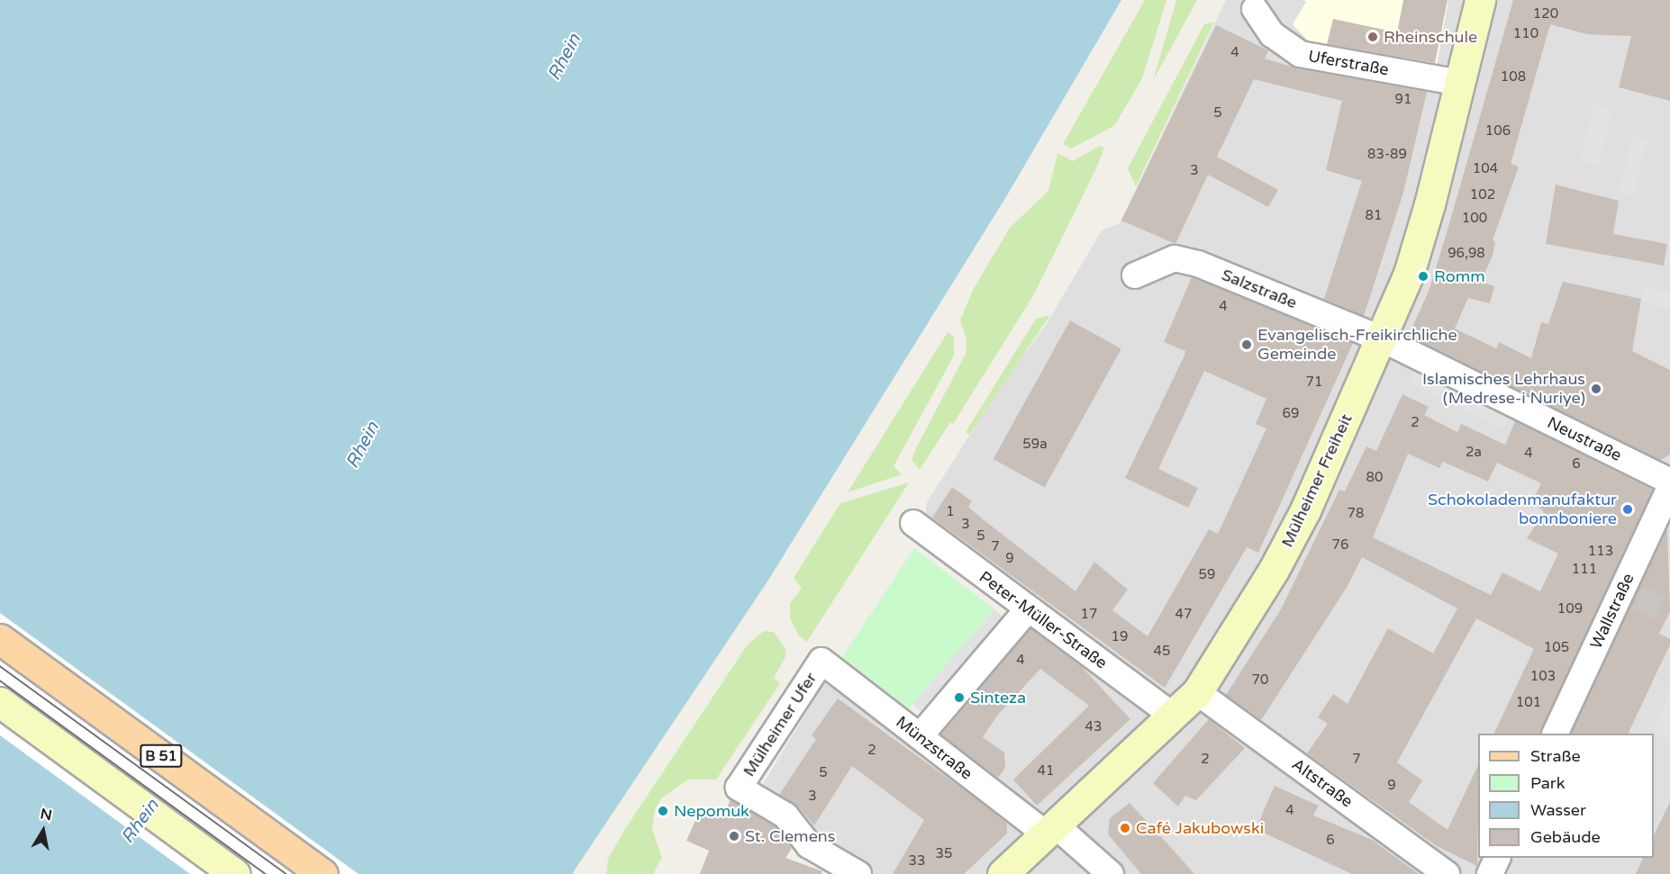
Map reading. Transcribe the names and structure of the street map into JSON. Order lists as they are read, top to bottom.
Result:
{
  "streets": {
    "main road": ["B 51"],
    "street": [
      "Uferstraße",
      "Salzstraße",
      "Neustraße",
      "Mülheimer Freiheit",
      "Wallstraße",
      "Peter-Müller-Straße",
      "Mülheimer Ufer",
      "Münzstraße",
      "Altstraße"
    ]
  },
  "crossings": [
    ["Uferstraße", "Mülheimer Freiheit"],
    ["Salzstraße", "Neustraße"],
    ["Salzstraße", "Mülheimer Freiheit"],
    ["Neustraße", "Mülheimer Freiheit"],
    ["Mülheimer Freiheit", "Peter-Müller-Straße"],
    ["Mülheimer Freiheit", "Münzstraße"],
    ["Mülheimer Freiheit", "Altstraße"],
    ["Mülheimer Ufer", "Münzstraße"]
  ],
  "water": ["Rhein"],
  "places": [
    "Rheinschule",
    "Romm",
    "Evangelisch-Freikirchliche Gemeinde",
    "Islamisches Lehrhaus (Medrese-i Nuriye)",
    "Schokoladenmanufaktur bonnboniere",
    "Sinteza",
    "Nepomuk",
    "Café Jakubowski",
    "St. Clemens"
  ],
  "house_numbers": [
    "120",
    "110",
    "4",
    "108",
    "91",
    "5",
    "106",
    "83-89",
    "104",
    "3",
    "102",
    "81",
    "100",
    "96,98",
    "4",
    "71",
    "69",
    "2",
    "59a",
    "2a",
    "4",
    "6",
    "80",
    "1",
    "78",
    "3",
    "5",
    "76",
    "7",
    "113",
    "9",
    "111",
    "59",
    "109",
    "17",
    "47",
    "19",
    "105",
    "45",
    "4",
    "103",
    "70",
    "101",
    "43",
    "2",
    "2",
    "7",
    "41",
    "5",
    "9",
    "3",
    "4",
    "6",
    "35",
    "33"
  ],
  "legend": [
    "Straße",
    "Park",
    "Wasser",
    "Gebäude"
  ],
  "north": "top"
}
